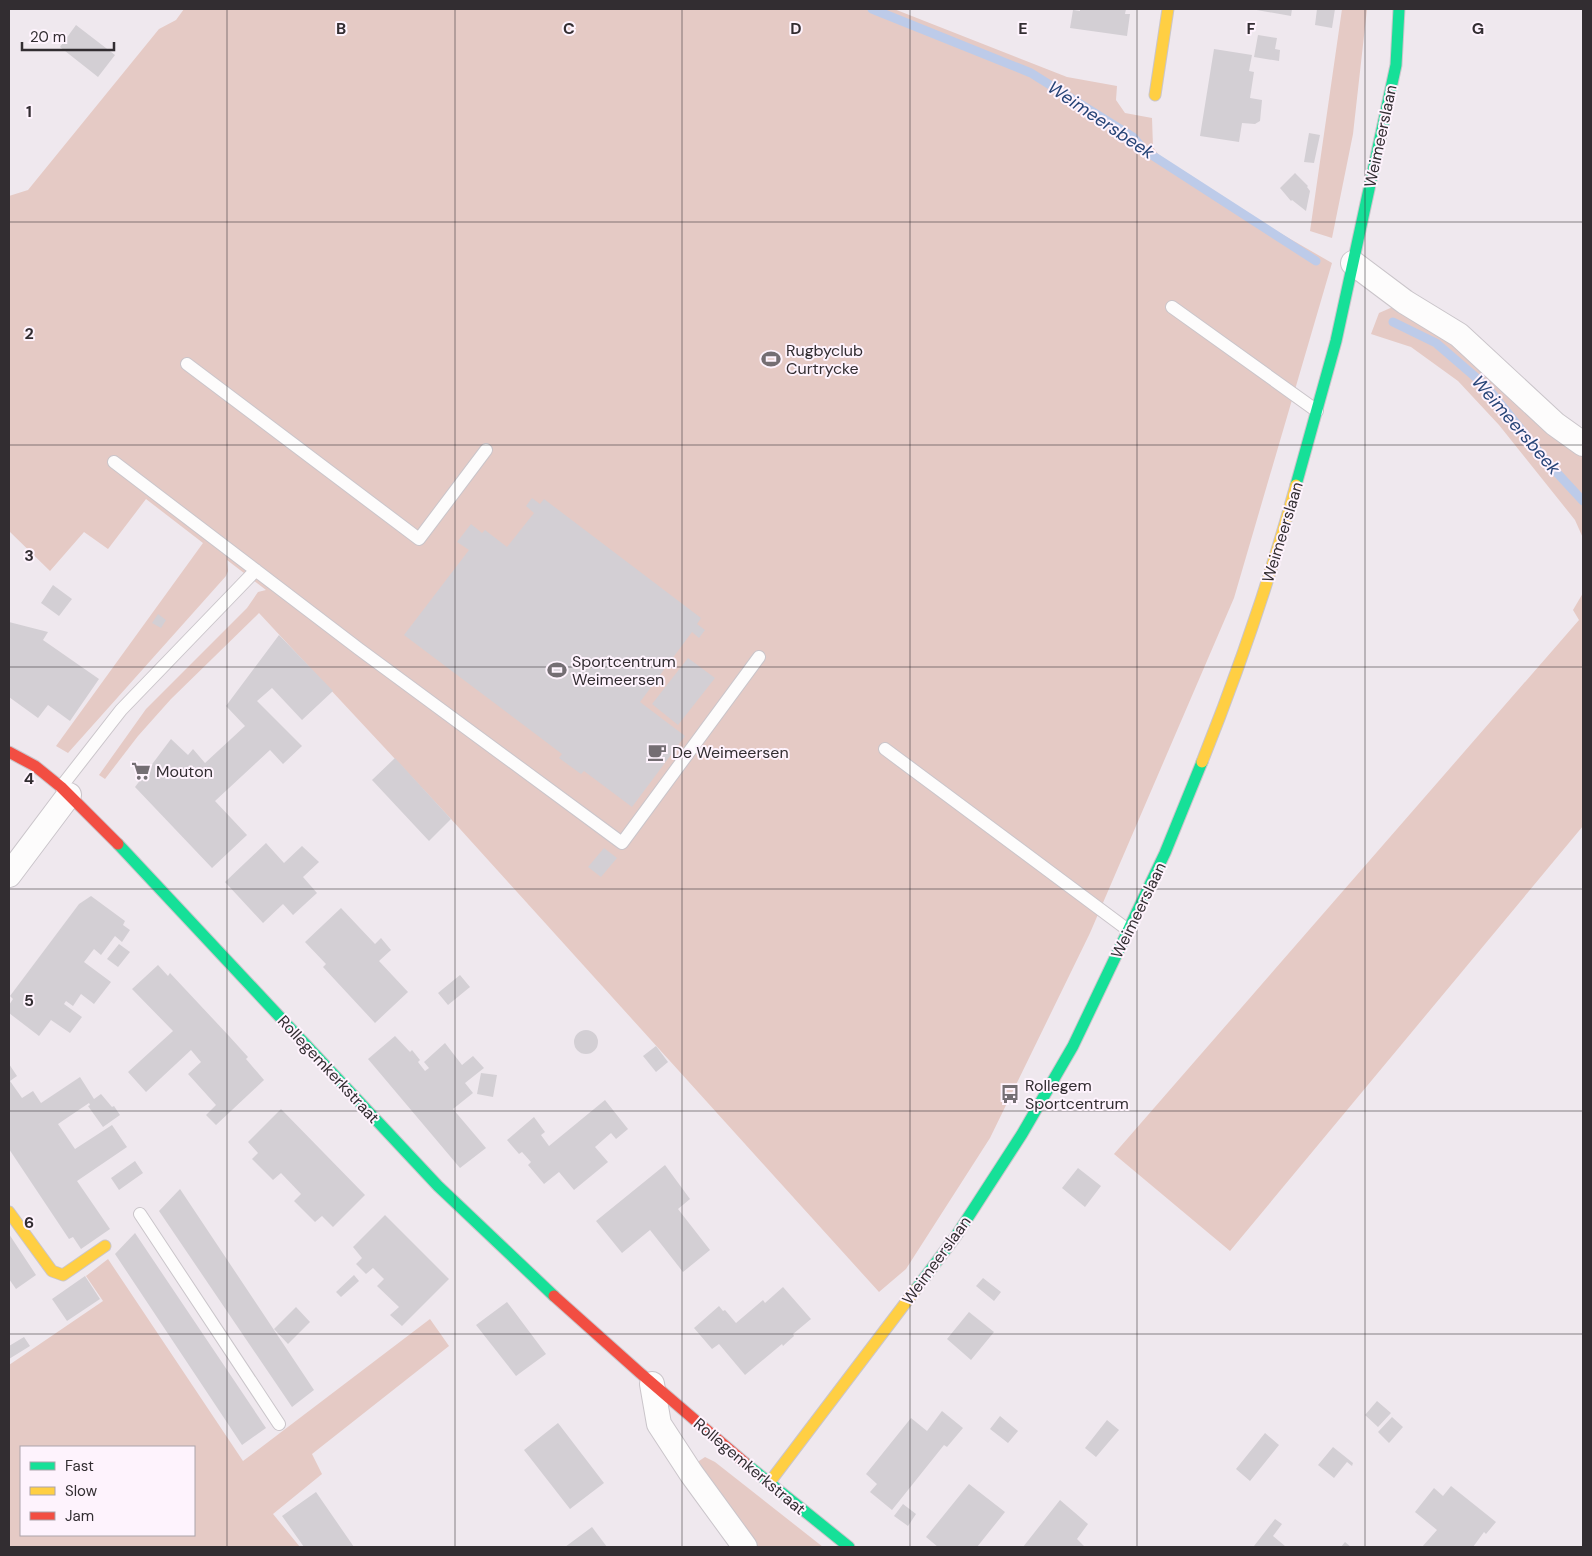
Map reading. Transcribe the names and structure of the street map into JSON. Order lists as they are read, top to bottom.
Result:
{
  "streets": {
    "street": ["Weimeerslaan", "Rollegemkerkstraat"]
  },
  "crossings": [
    ["Weimeerslaan", "Rollegemkerkstraat"]
  ],
  "water": ["Weimeersbeek"],
  "places": {
    "sports": ["Rugbyclub Curtrycke", "Sportcentrum Weimeersen"],
    "cafe": ["De Weimeersen"],
    "supermarket": ["Mouton"],
    "bus stop": ["Rollegem Sportcentrum"]
  },
  "legend": ["Fast", "Slow", "Jam"],
  "scale_bar": "20 m",
  "grid": {
    "columns": [
      "B",
      "C",
      "D",
      "E",
      "F",
      "G"
    ],
    "rows": [
      "1",
      "2",
      "3",
      "4",
      "5",
      "6"
    ]
  }
}
